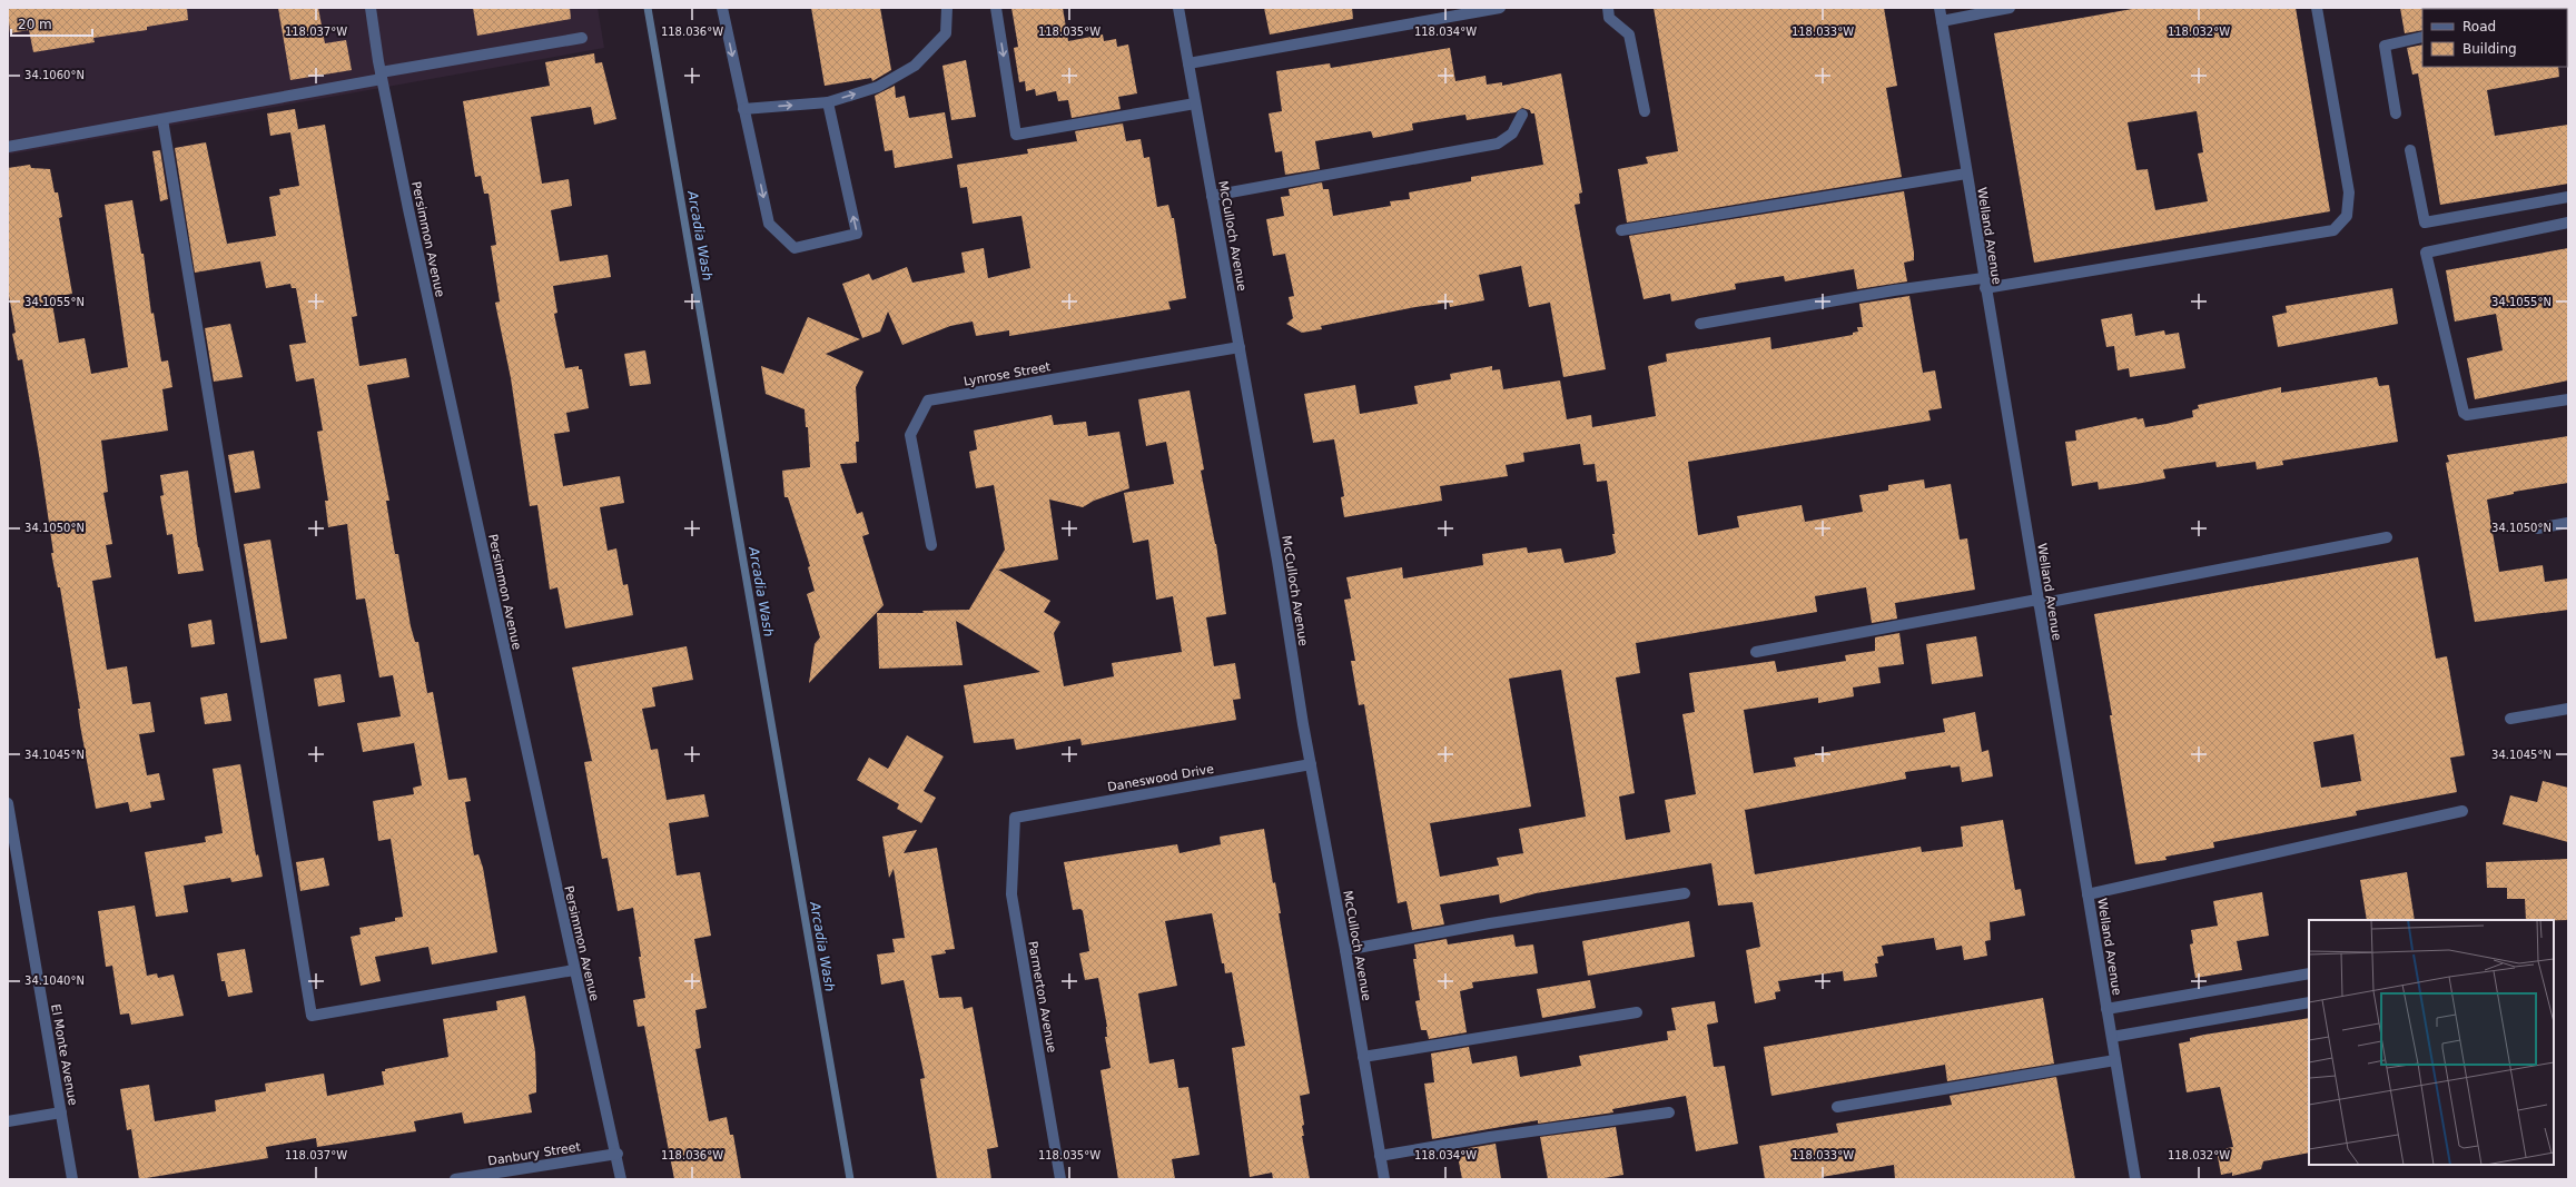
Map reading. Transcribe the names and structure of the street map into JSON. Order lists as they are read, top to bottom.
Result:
{
  "streets": {
    "street": [
      "McCulloch Avenue",
      "Welland Avenue",
      "Persimmon Avenue",
      "Lynrose Street",
      "Daneswood Drive",
      "Parmerton Avenue",
      "El Monte Avenue",
      "Danbury Street"
    ]
  },
  "crossings": [
    ["McCulloch Avenue", "Lynrose Street"],
    ["McCulloch Avenue", "Daneswood Drive"],
    ["Persimmon Avenue", "Danbury Street"],
    ["Daneswood Drive", "Parmerton Avenue"]
  ],
  "water": ["Arcadia Wash"],
  "legend": ["Road", "Building"],
  "scale_bar": "20 m",
  "coordinates": [
    "118.037°W",
    "118.036°W",
    "118.035°W",
    "118.034°W",
    "118.033°W",
    "118.032°W",
    "34.1060°N",
    "34.1055°N",
    "34.1050°N",
    "34.1045°N",
    "34.1040°N"
  ]
}
